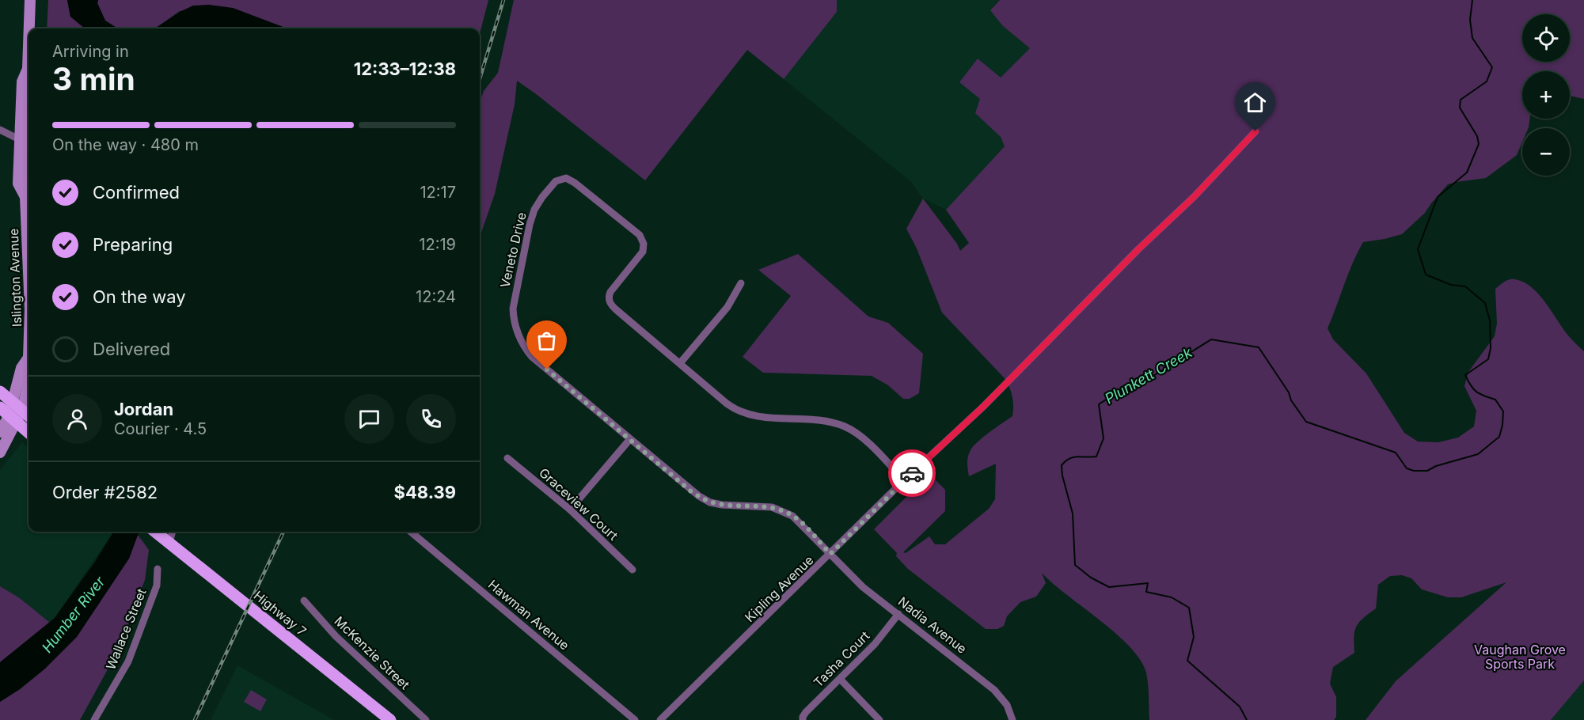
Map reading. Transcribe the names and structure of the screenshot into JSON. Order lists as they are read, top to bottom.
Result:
{
  "streets": {
    "main road": ["Islington Avenue", "Highway 7"],
    "street": [
      "Veneto Drive",
      "Graceview Court",
      "Kipling Avenue",
      "Hawman Avenue",
      "Nadia Avenue",
      "Wallace Street",
      "McKenzie Street",
      "Tasha Court"
    ]
  },
  "crossings": [
    ["Veneto Drive", "Kipling Avenue"],
    ["Veneto Drive", "Nadia Avenue"],
    ["Kipling Avenue", "Nadia Avenue"],
    ["Nadia Avenue", "Tasha Court"]
  ],
  "water": ["Plunkett Creek", "Humber River"],
  "parks": ["Vaughan Grove Sports Park"],
  "page": {
    "map_buttons": ["+", "−"],
    "heading": ["3 min", "Arriving in", "12:33–12:38"],
    "panel": [
      "Jordan",
      "Courier · 4.5",
      "Order #2582",
      "$48.39"
    ],
    "bar": "On the way · 480 m",
    "list": [
      ["Confirmed", "12:17"],
      ["Preparing", "12:19"],
      ["On the way", "12:24"],
      "Delivered"
    ]
  }
}
